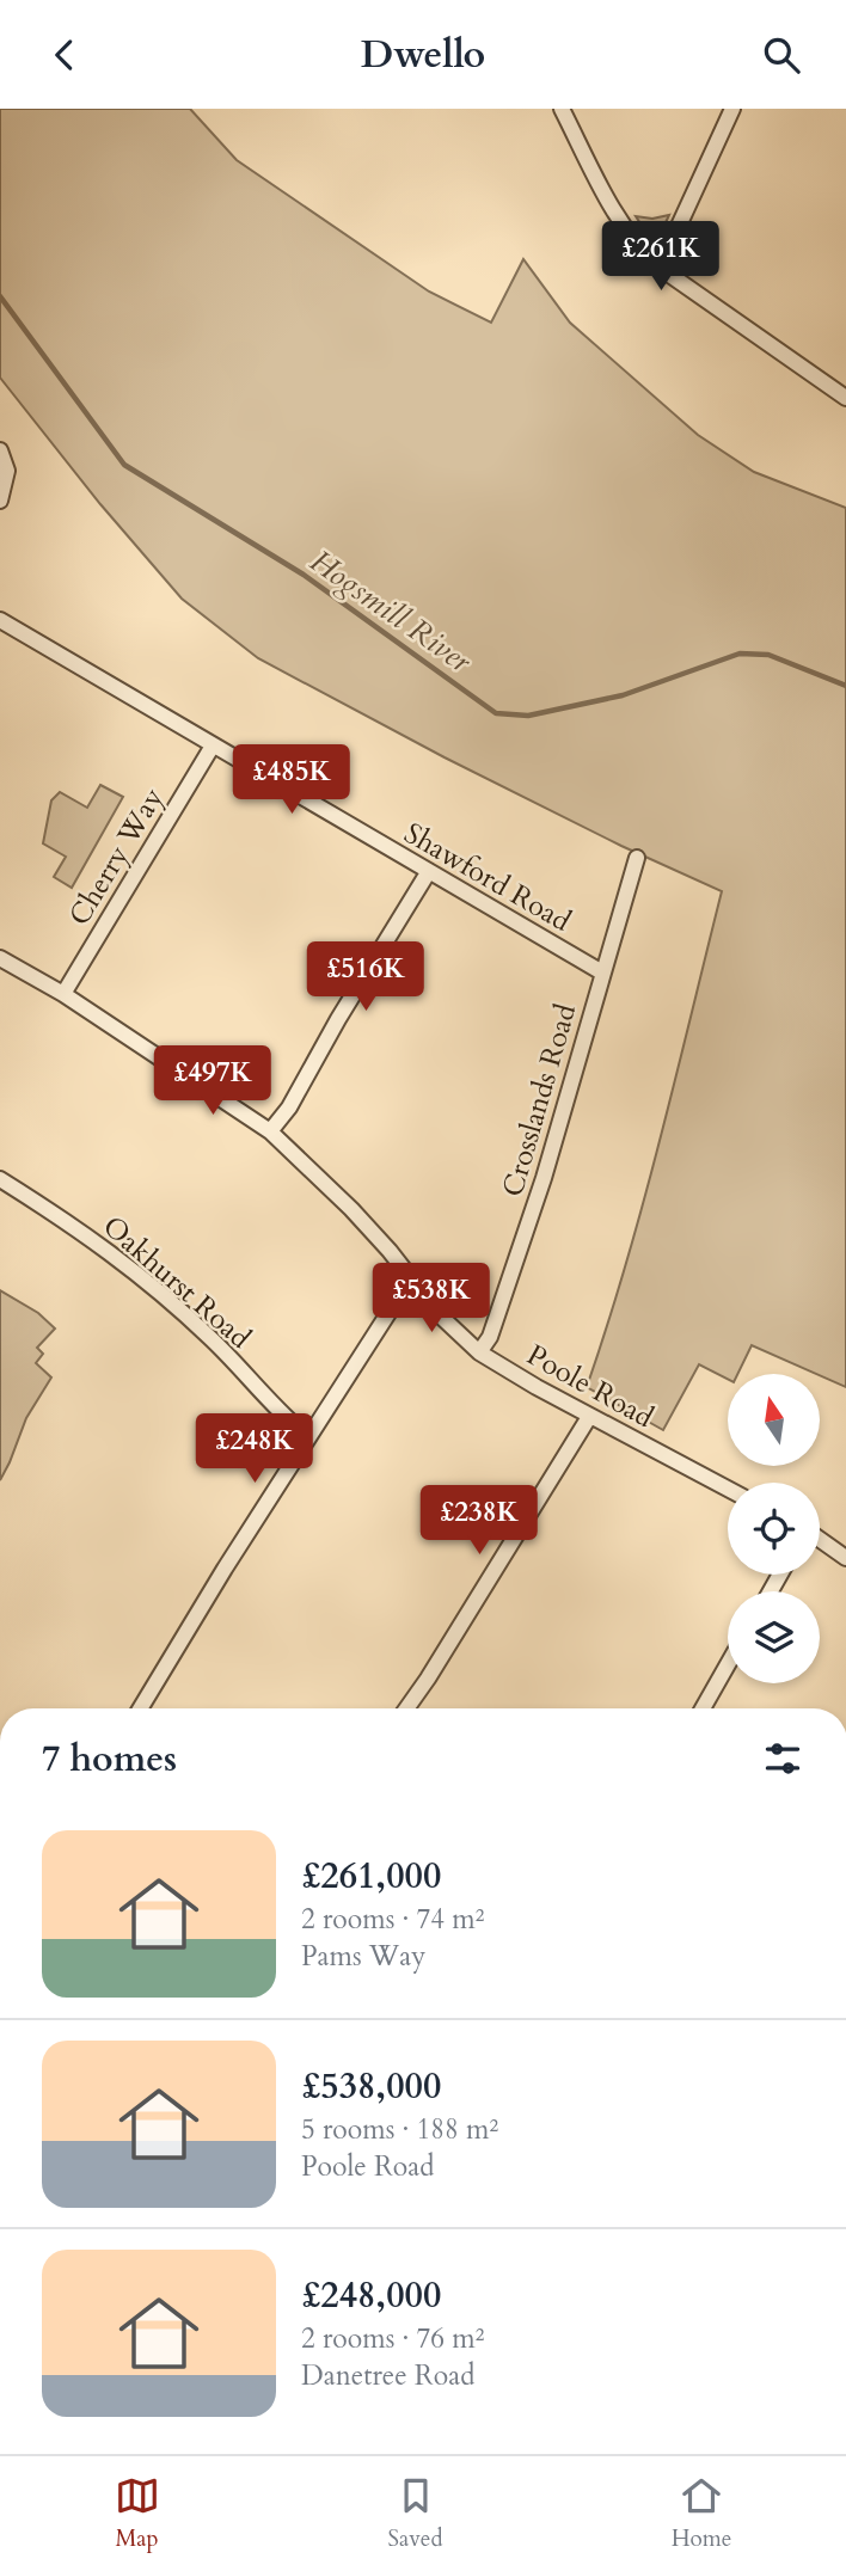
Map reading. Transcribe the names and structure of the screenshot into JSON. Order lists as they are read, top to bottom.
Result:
{
  "streets": {
    "street": [
      "Cherry Way",
      "Shawford Road",
      "Crosslands Road",
      "Oakhurst Road",
      "Poole Road"
    ]
  },
  "crossings": [
    ["Cherry Way", "Shawford Road"],
    ["Cherry Way", "Poole Road"],
    ["Shawford Road", "Crosslands Road"],
    ["Crosslands Road", "Poole Road"]
  ],
  "water": ["Hogsmill River"],
  "north": "top",
  "page": {
    "header": "Dwello",
    "price": [
      "£261K",
      "£485K",
      "£516K",
      "£497K",
      "£538K",
      "£248K",
      "£238K"
    ],
    "heading": "7 homes",
    "list": [
      {
        "name": "£261,000",
        "note": "2 rooms · 74 m² · Pams Way"
      },
      {
        "name": "£538,000",
        "note": "5 rooms · 188 m² · Poole Road"
      },
      {
        "name": "£248,000",
        "note": "2 rooms · 76 m² · Danetree Road"
      }
    ],
    "tabs": ["Map", "Saved", "Home"]
  }
}
